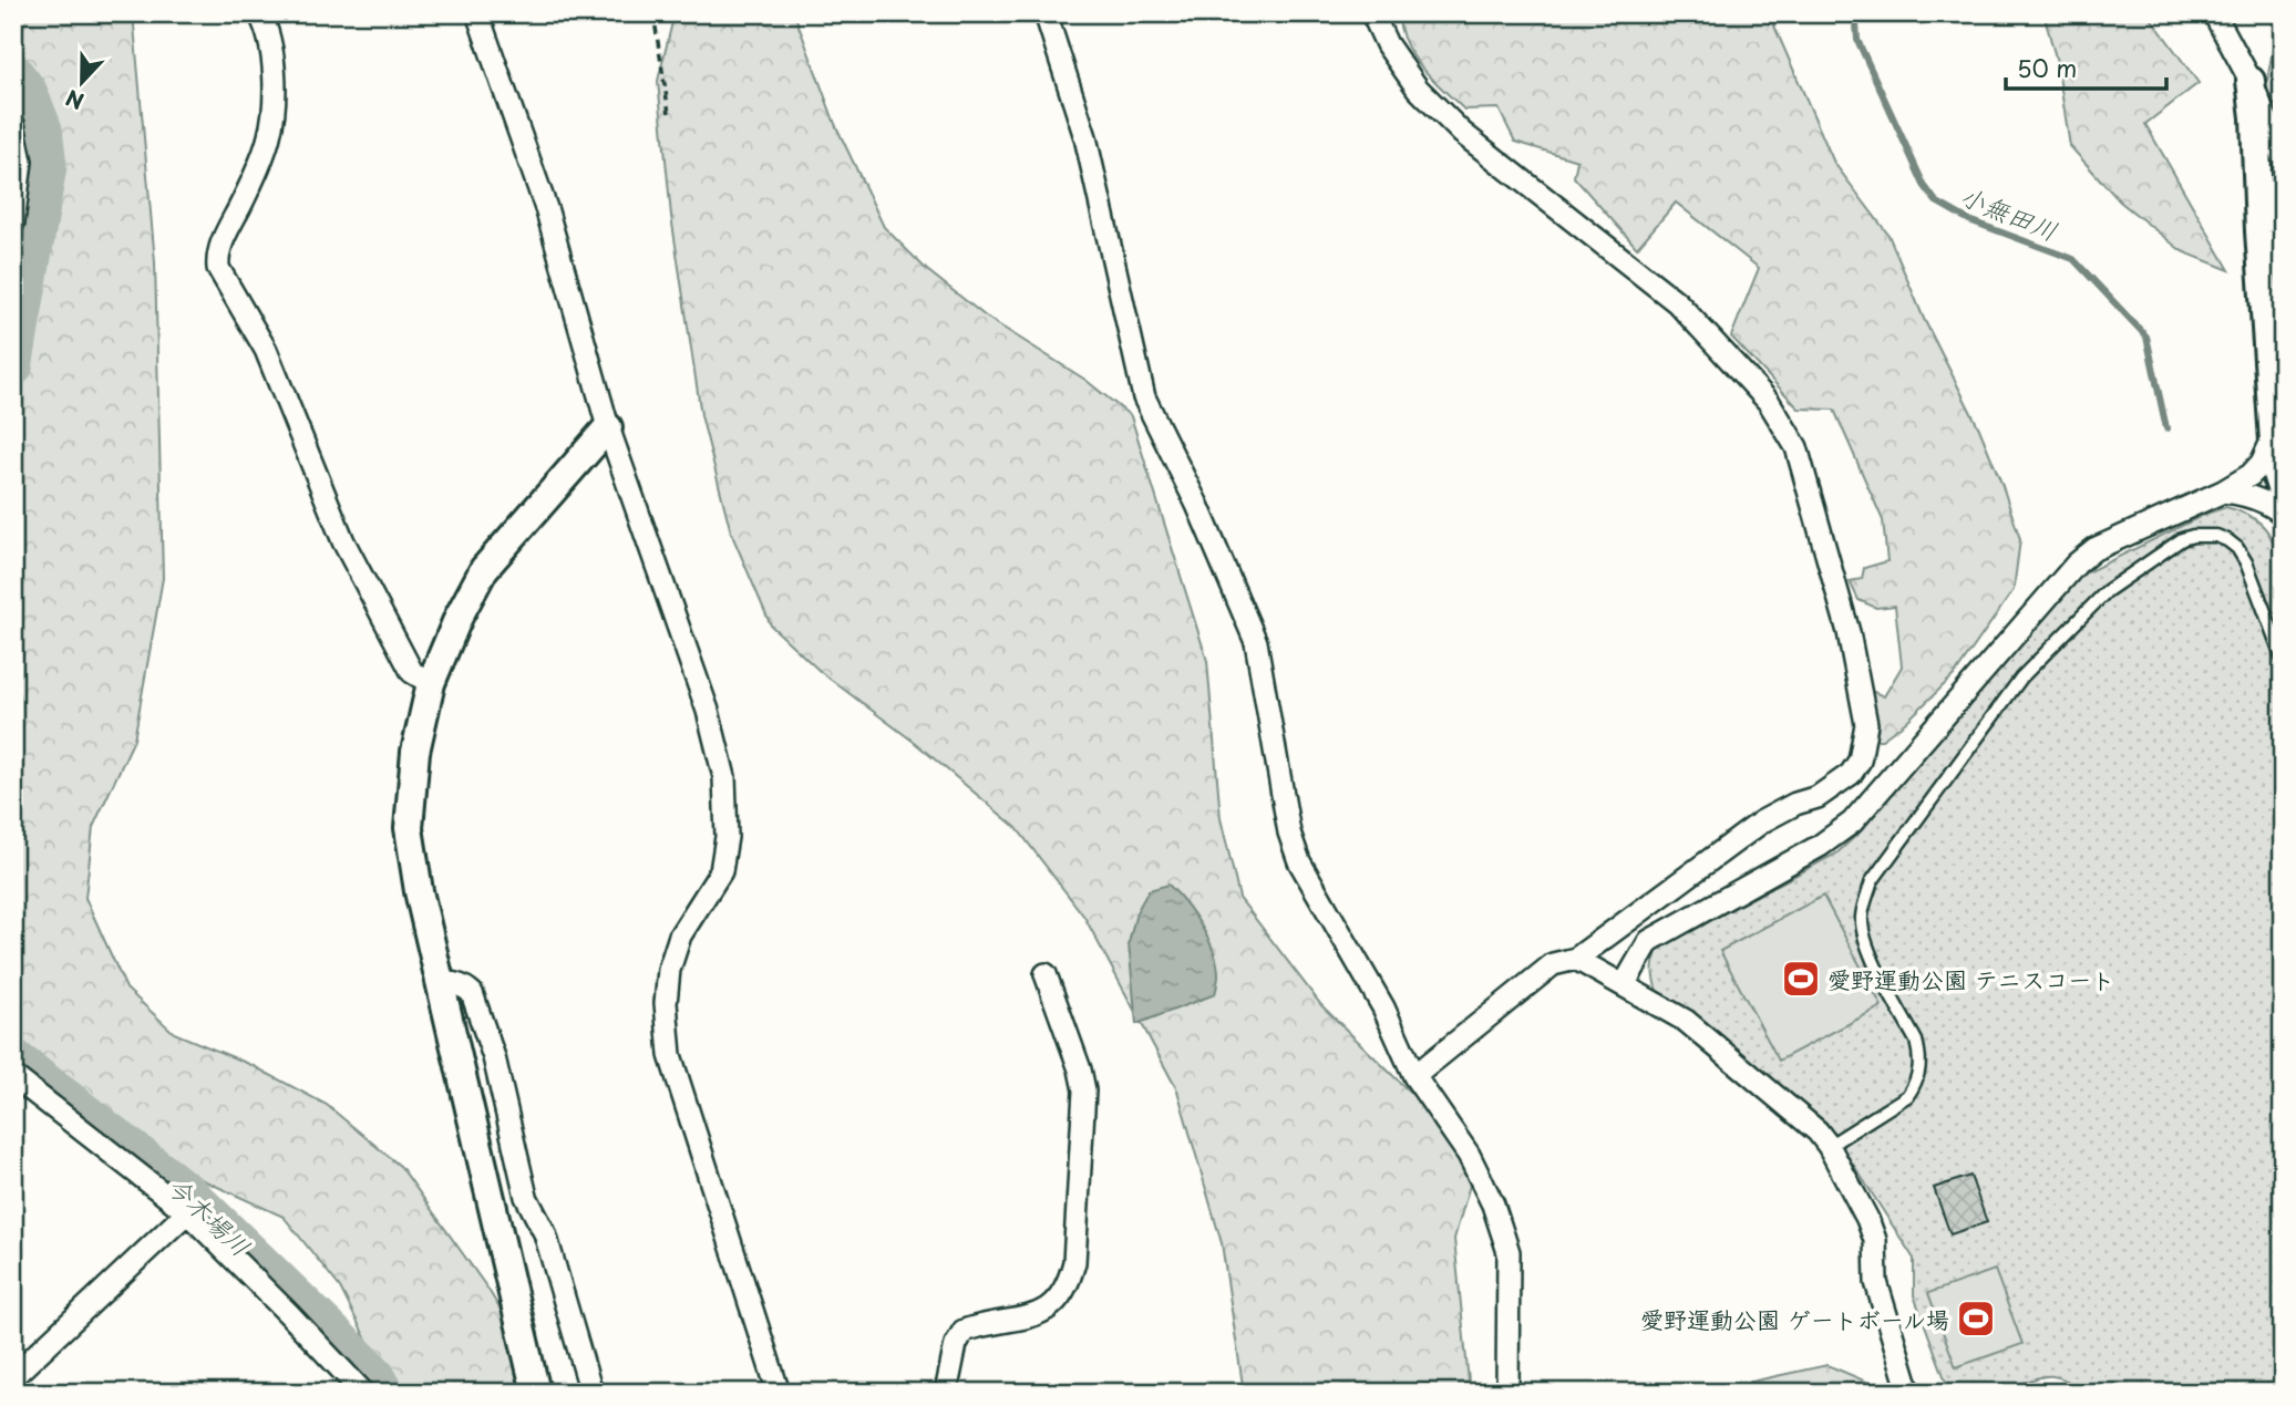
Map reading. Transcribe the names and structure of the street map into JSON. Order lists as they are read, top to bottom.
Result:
{
  "water": ["小無田川", "今木場川"],
  "places": {
    "sports": ["愛野運動公園 テニスコート", "愛野運動公園 ゲートボール場"]
  },
  "scale_bar": "50 m",
  "north": "bottom"
}
